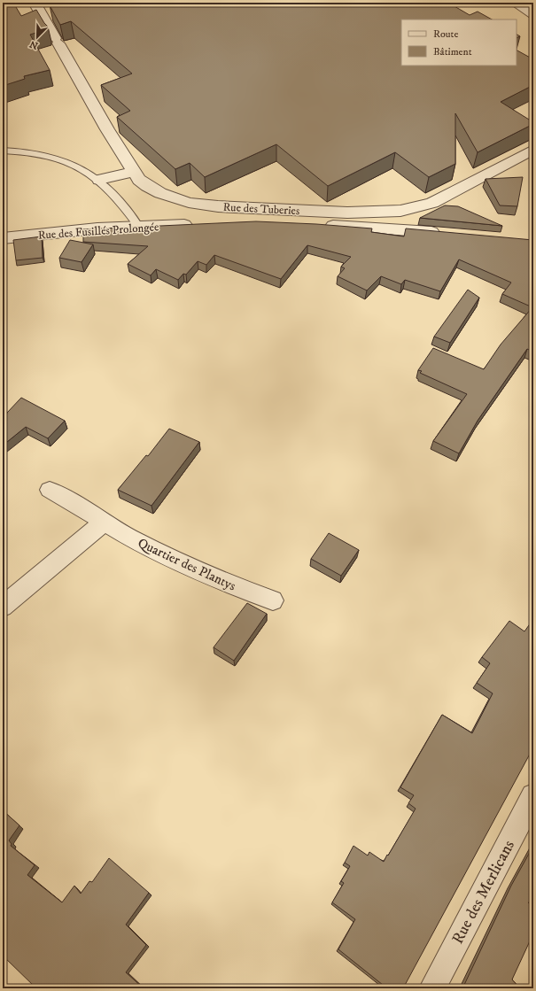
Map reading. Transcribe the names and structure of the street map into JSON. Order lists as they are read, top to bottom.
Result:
{
  "streets": {
    "street": [
      "Rue des Tuberies",
      "Rue des Fusillés Prolongée",
      "Quartier des Plantys",
      "Rue des Merlicans"
    ]
  },
  "legend": ["Route", "Bâtiment"],
  "north": "bottom left"
}
